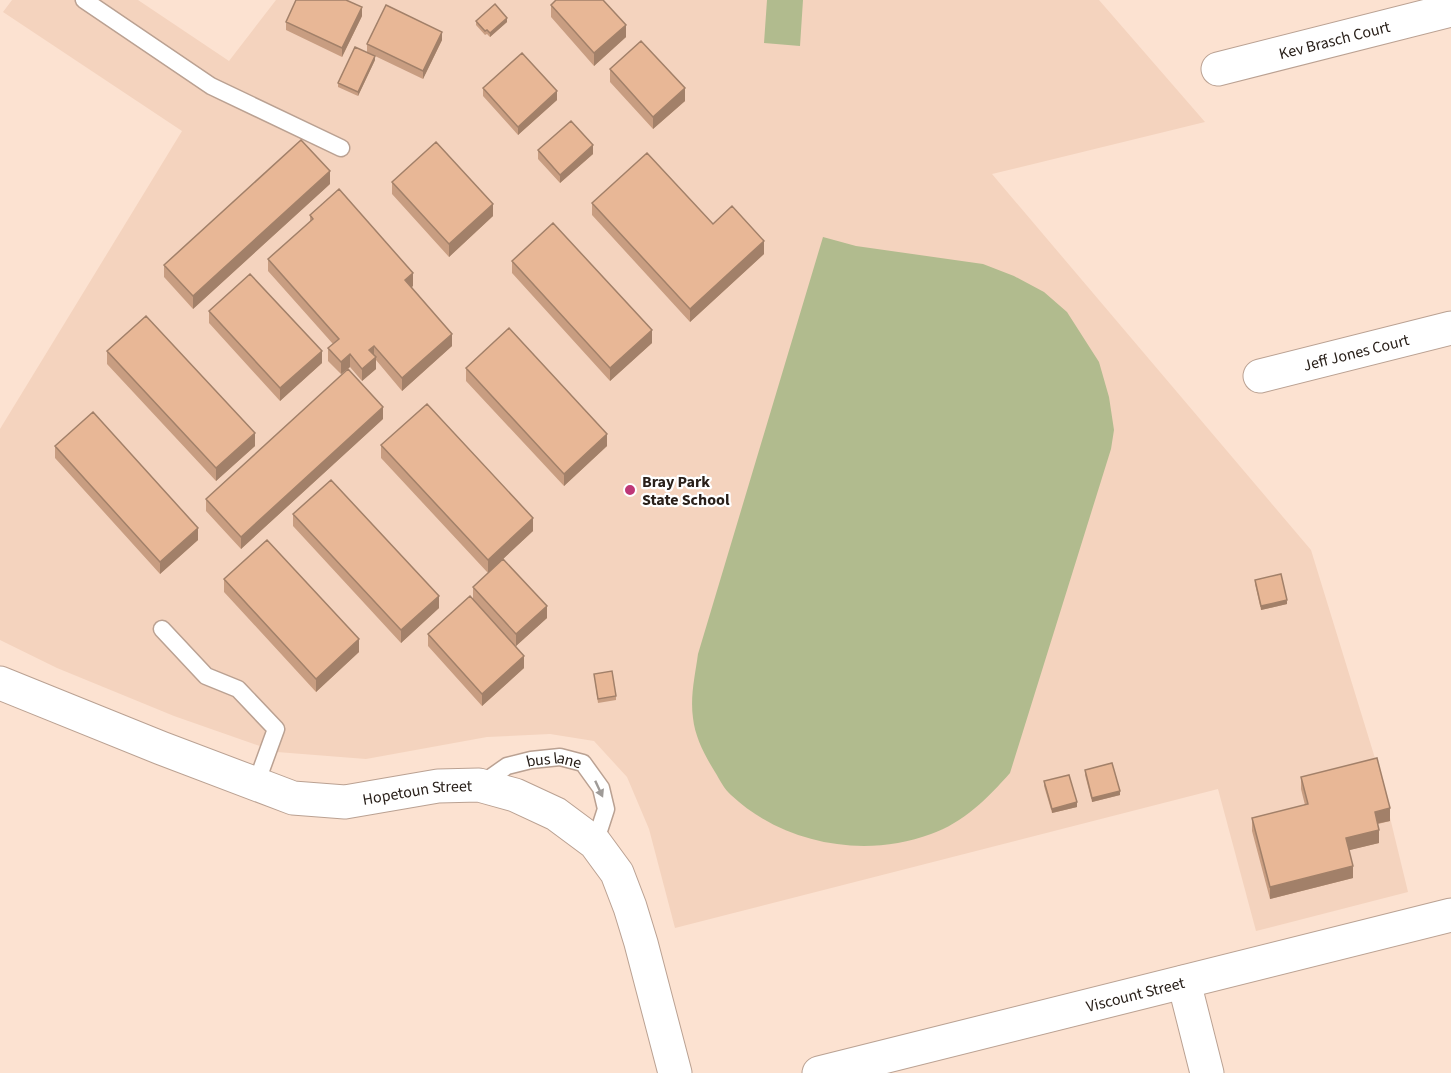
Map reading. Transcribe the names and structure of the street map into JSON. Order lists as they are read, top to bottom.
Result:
{
  "streets": {
    "street": [
      "Kev Brasch Court",
      "Jeff Jones Court",
      "Hopetoun Street",
      "Viscount Street"
    ],
    "lane": ["bus lane"]
  },
  "crossings": [
    ["bus lane", "Hopetoun Street"]
  ],
  "places": ["Bray Park State School"]
}
